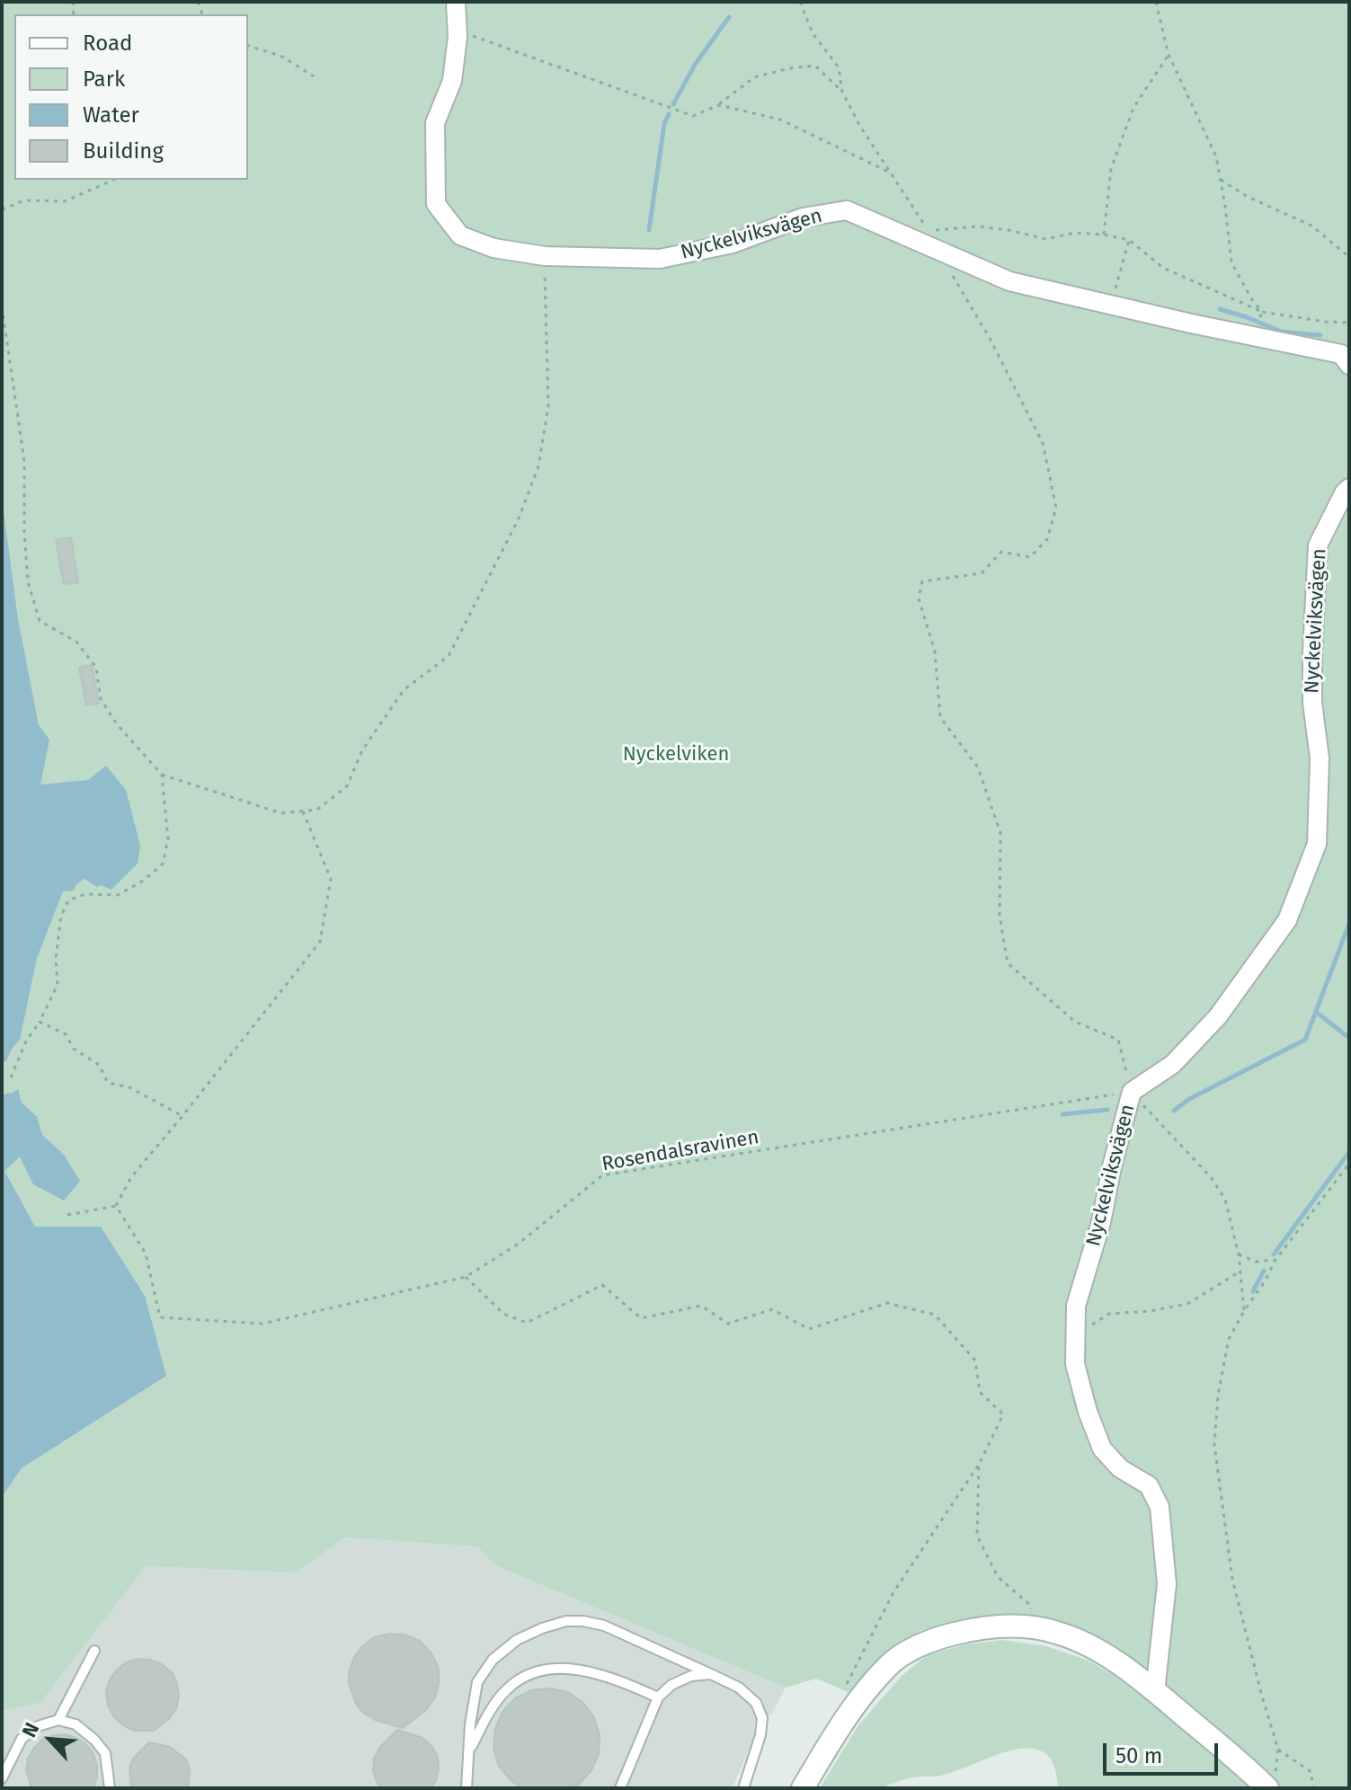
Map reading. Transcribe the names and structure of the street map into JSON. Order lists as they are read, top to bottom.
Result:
{
  "streets": {
    "street": ["Nyckelviksvägen"],
    "path": ["Rosendalsravinen"]
  },
  "crossings": [
    ["Nyckelviksvägen", "Rosendalsravinen"]
  ],
  "parks": ["Nyckelviken"],
  "legend": [
    "Road",
    "Park",
    "Water",
    "Building"
  ],
  "scale_bar": "50 m",
  "north": "top left"
}
